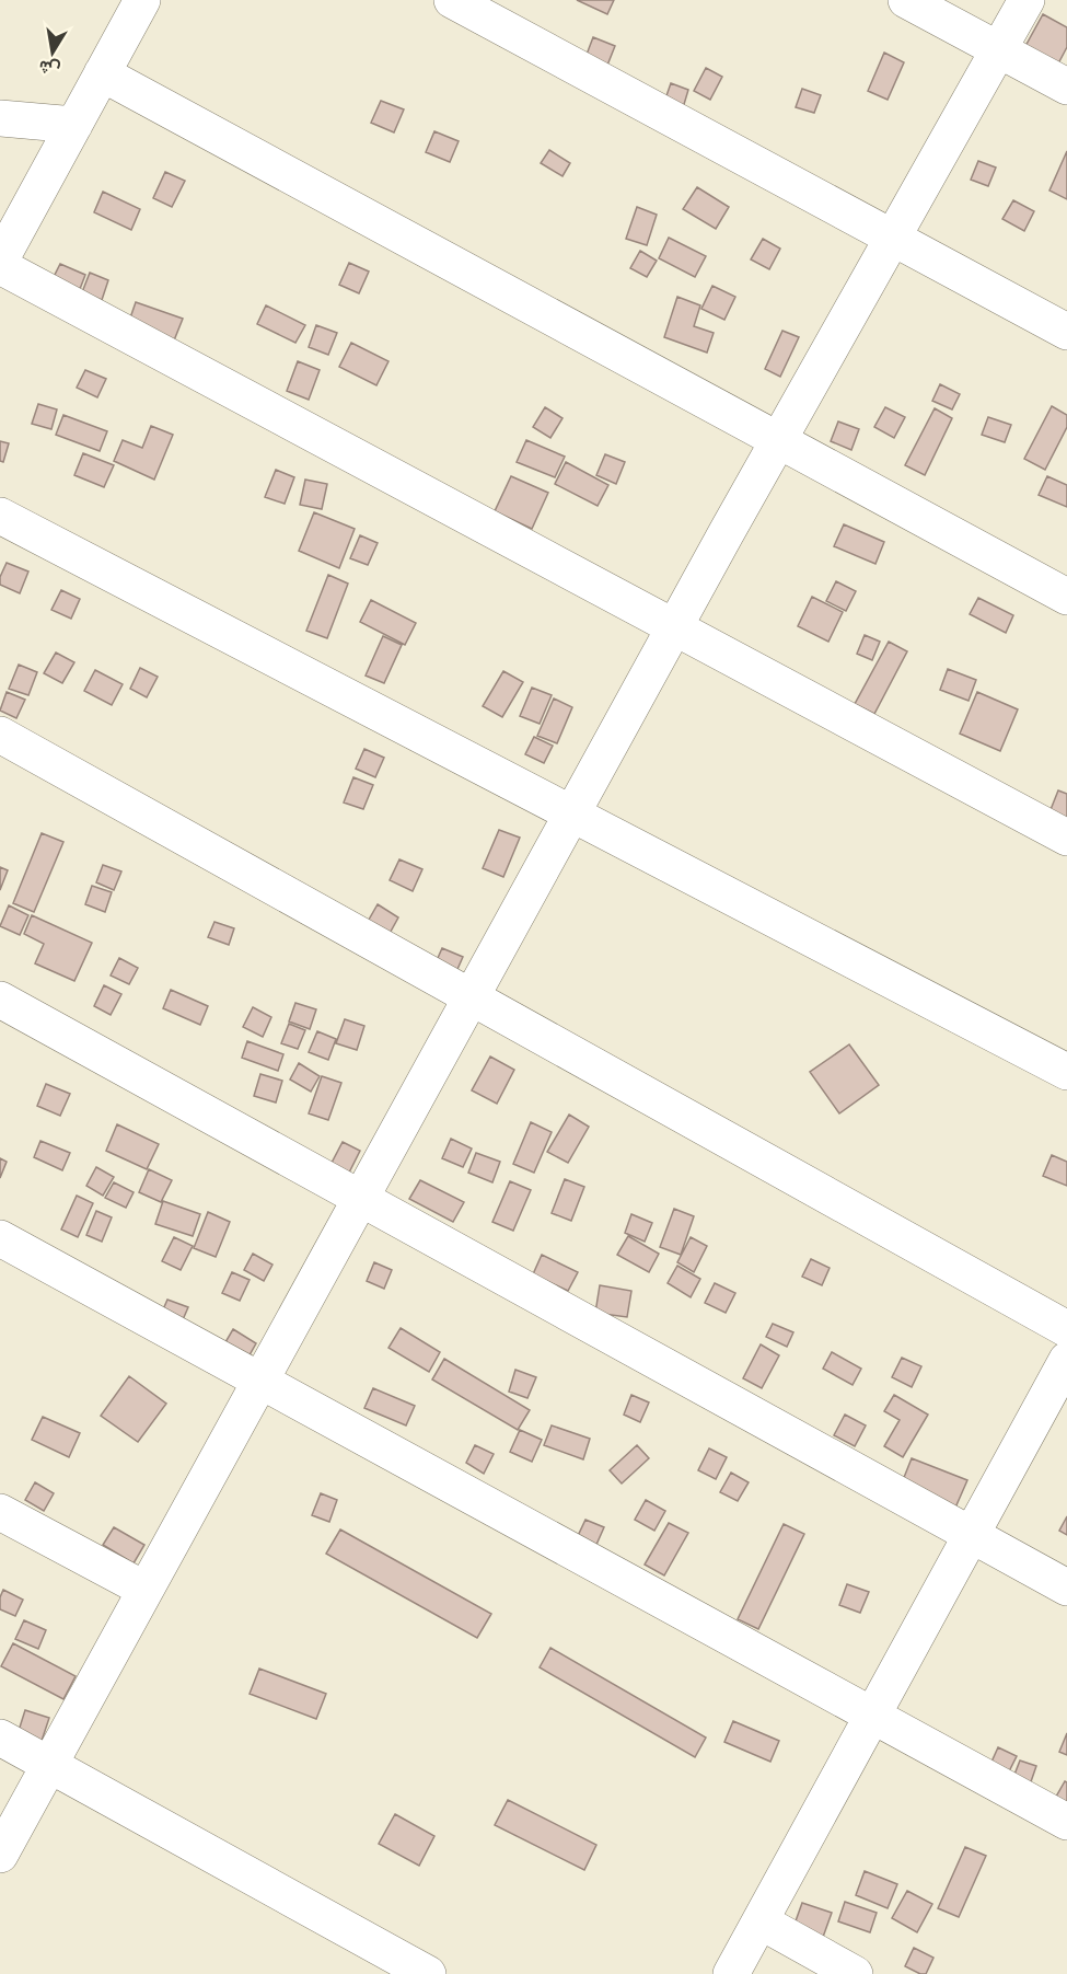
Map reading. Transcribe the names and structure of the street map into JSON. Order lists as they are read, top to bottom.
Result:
{
  "north": "bottom"
}
